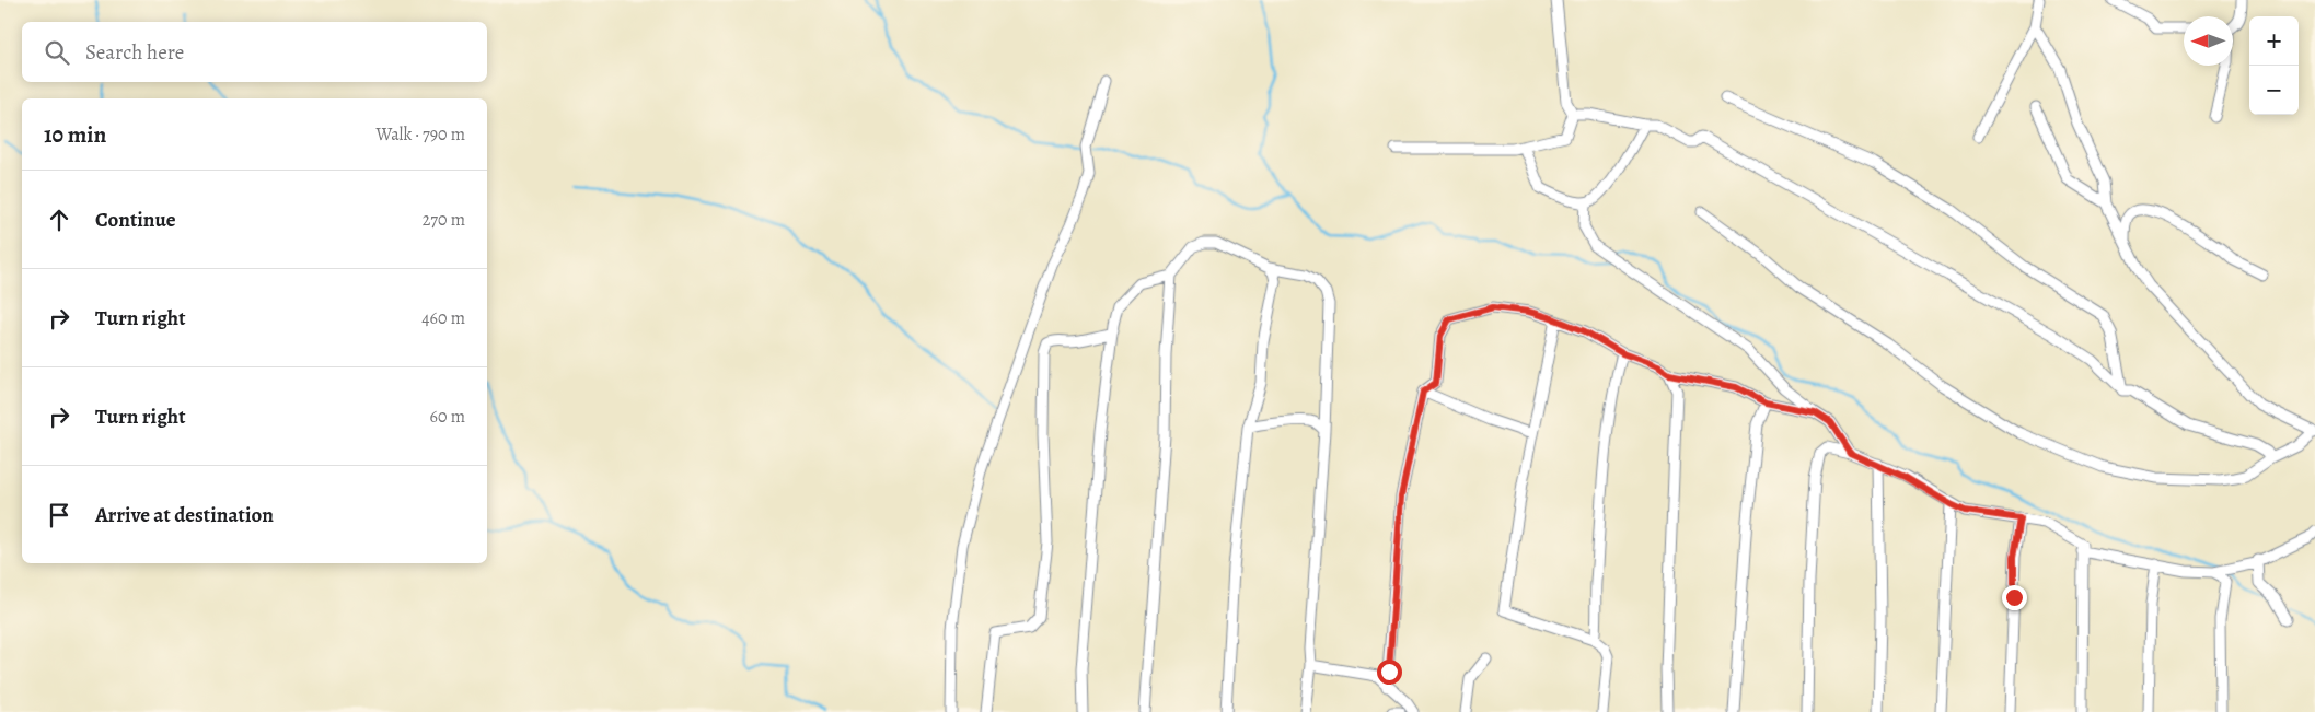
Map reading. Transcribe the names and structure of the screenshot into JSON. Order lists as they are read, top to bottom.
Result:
{
  "north": "left",
  "page": {
    "map_buttons": ["+", "−"],
    "search": "Search here",
    "heading": ["10 min", "Walk · 790 m"],
    "list": [
      ["Continue", "270 m"],
      ["Turn right", "460 m"],
      ["Turn right", "60 m"],
      "Arrive at destination"
    ]
  }
}
